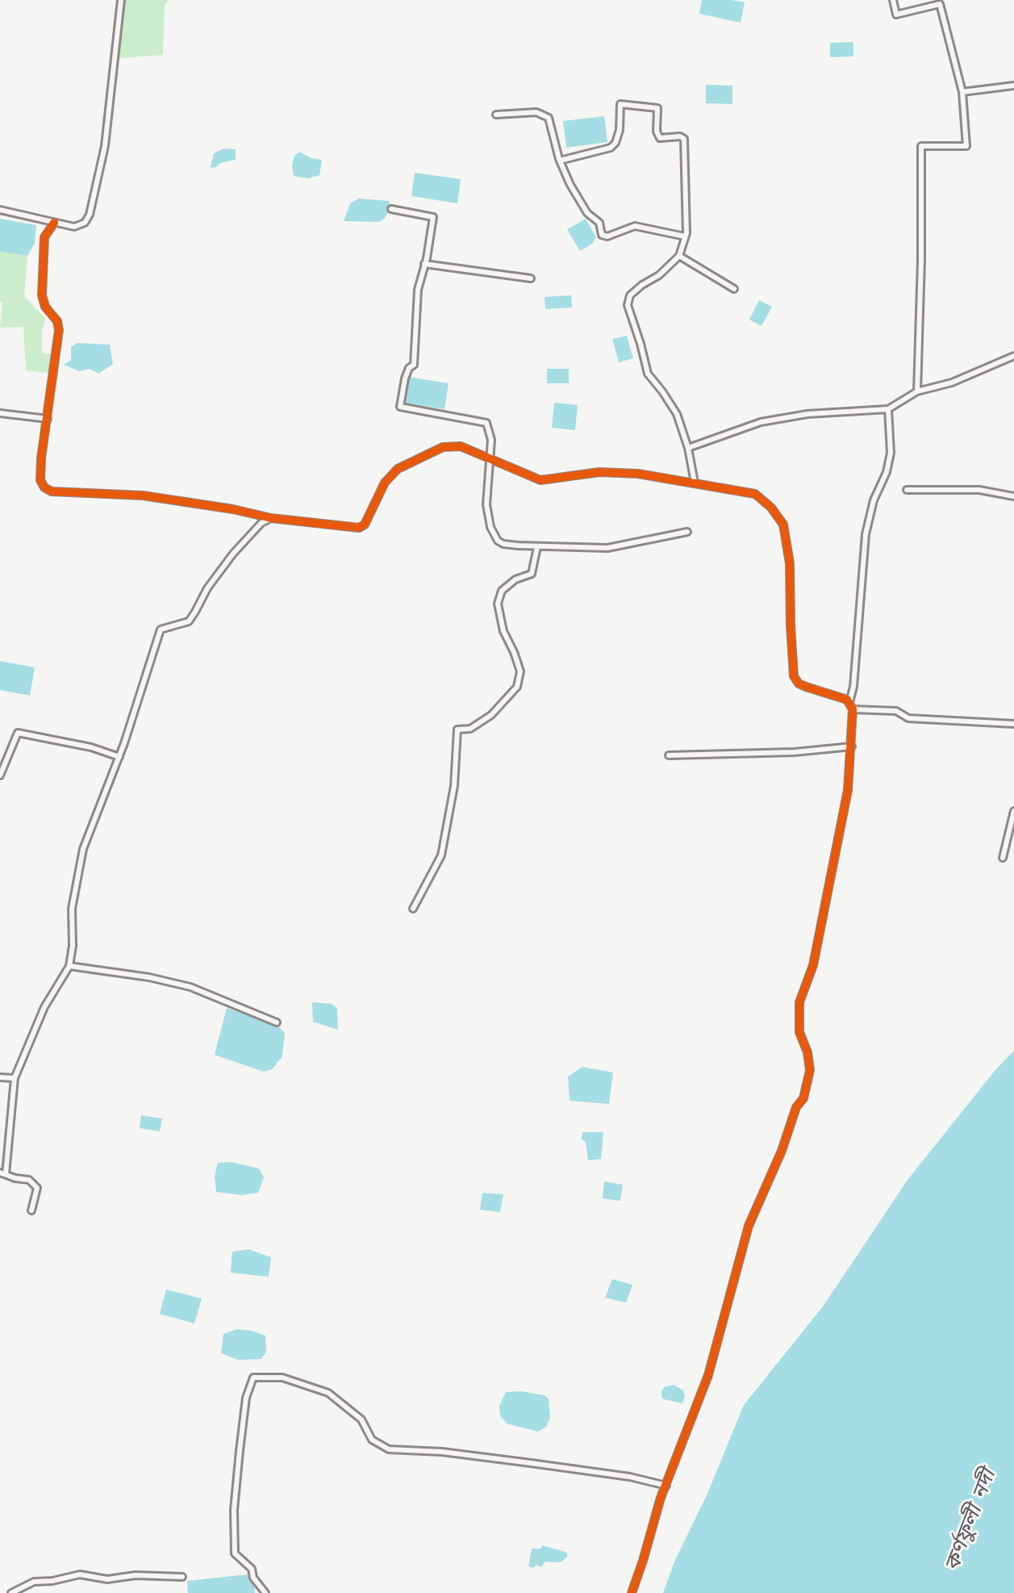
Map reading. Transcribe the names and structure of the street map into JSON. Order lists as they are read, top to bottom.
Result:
{
  "water": ["কর্ণফুলী নদী"]
}
